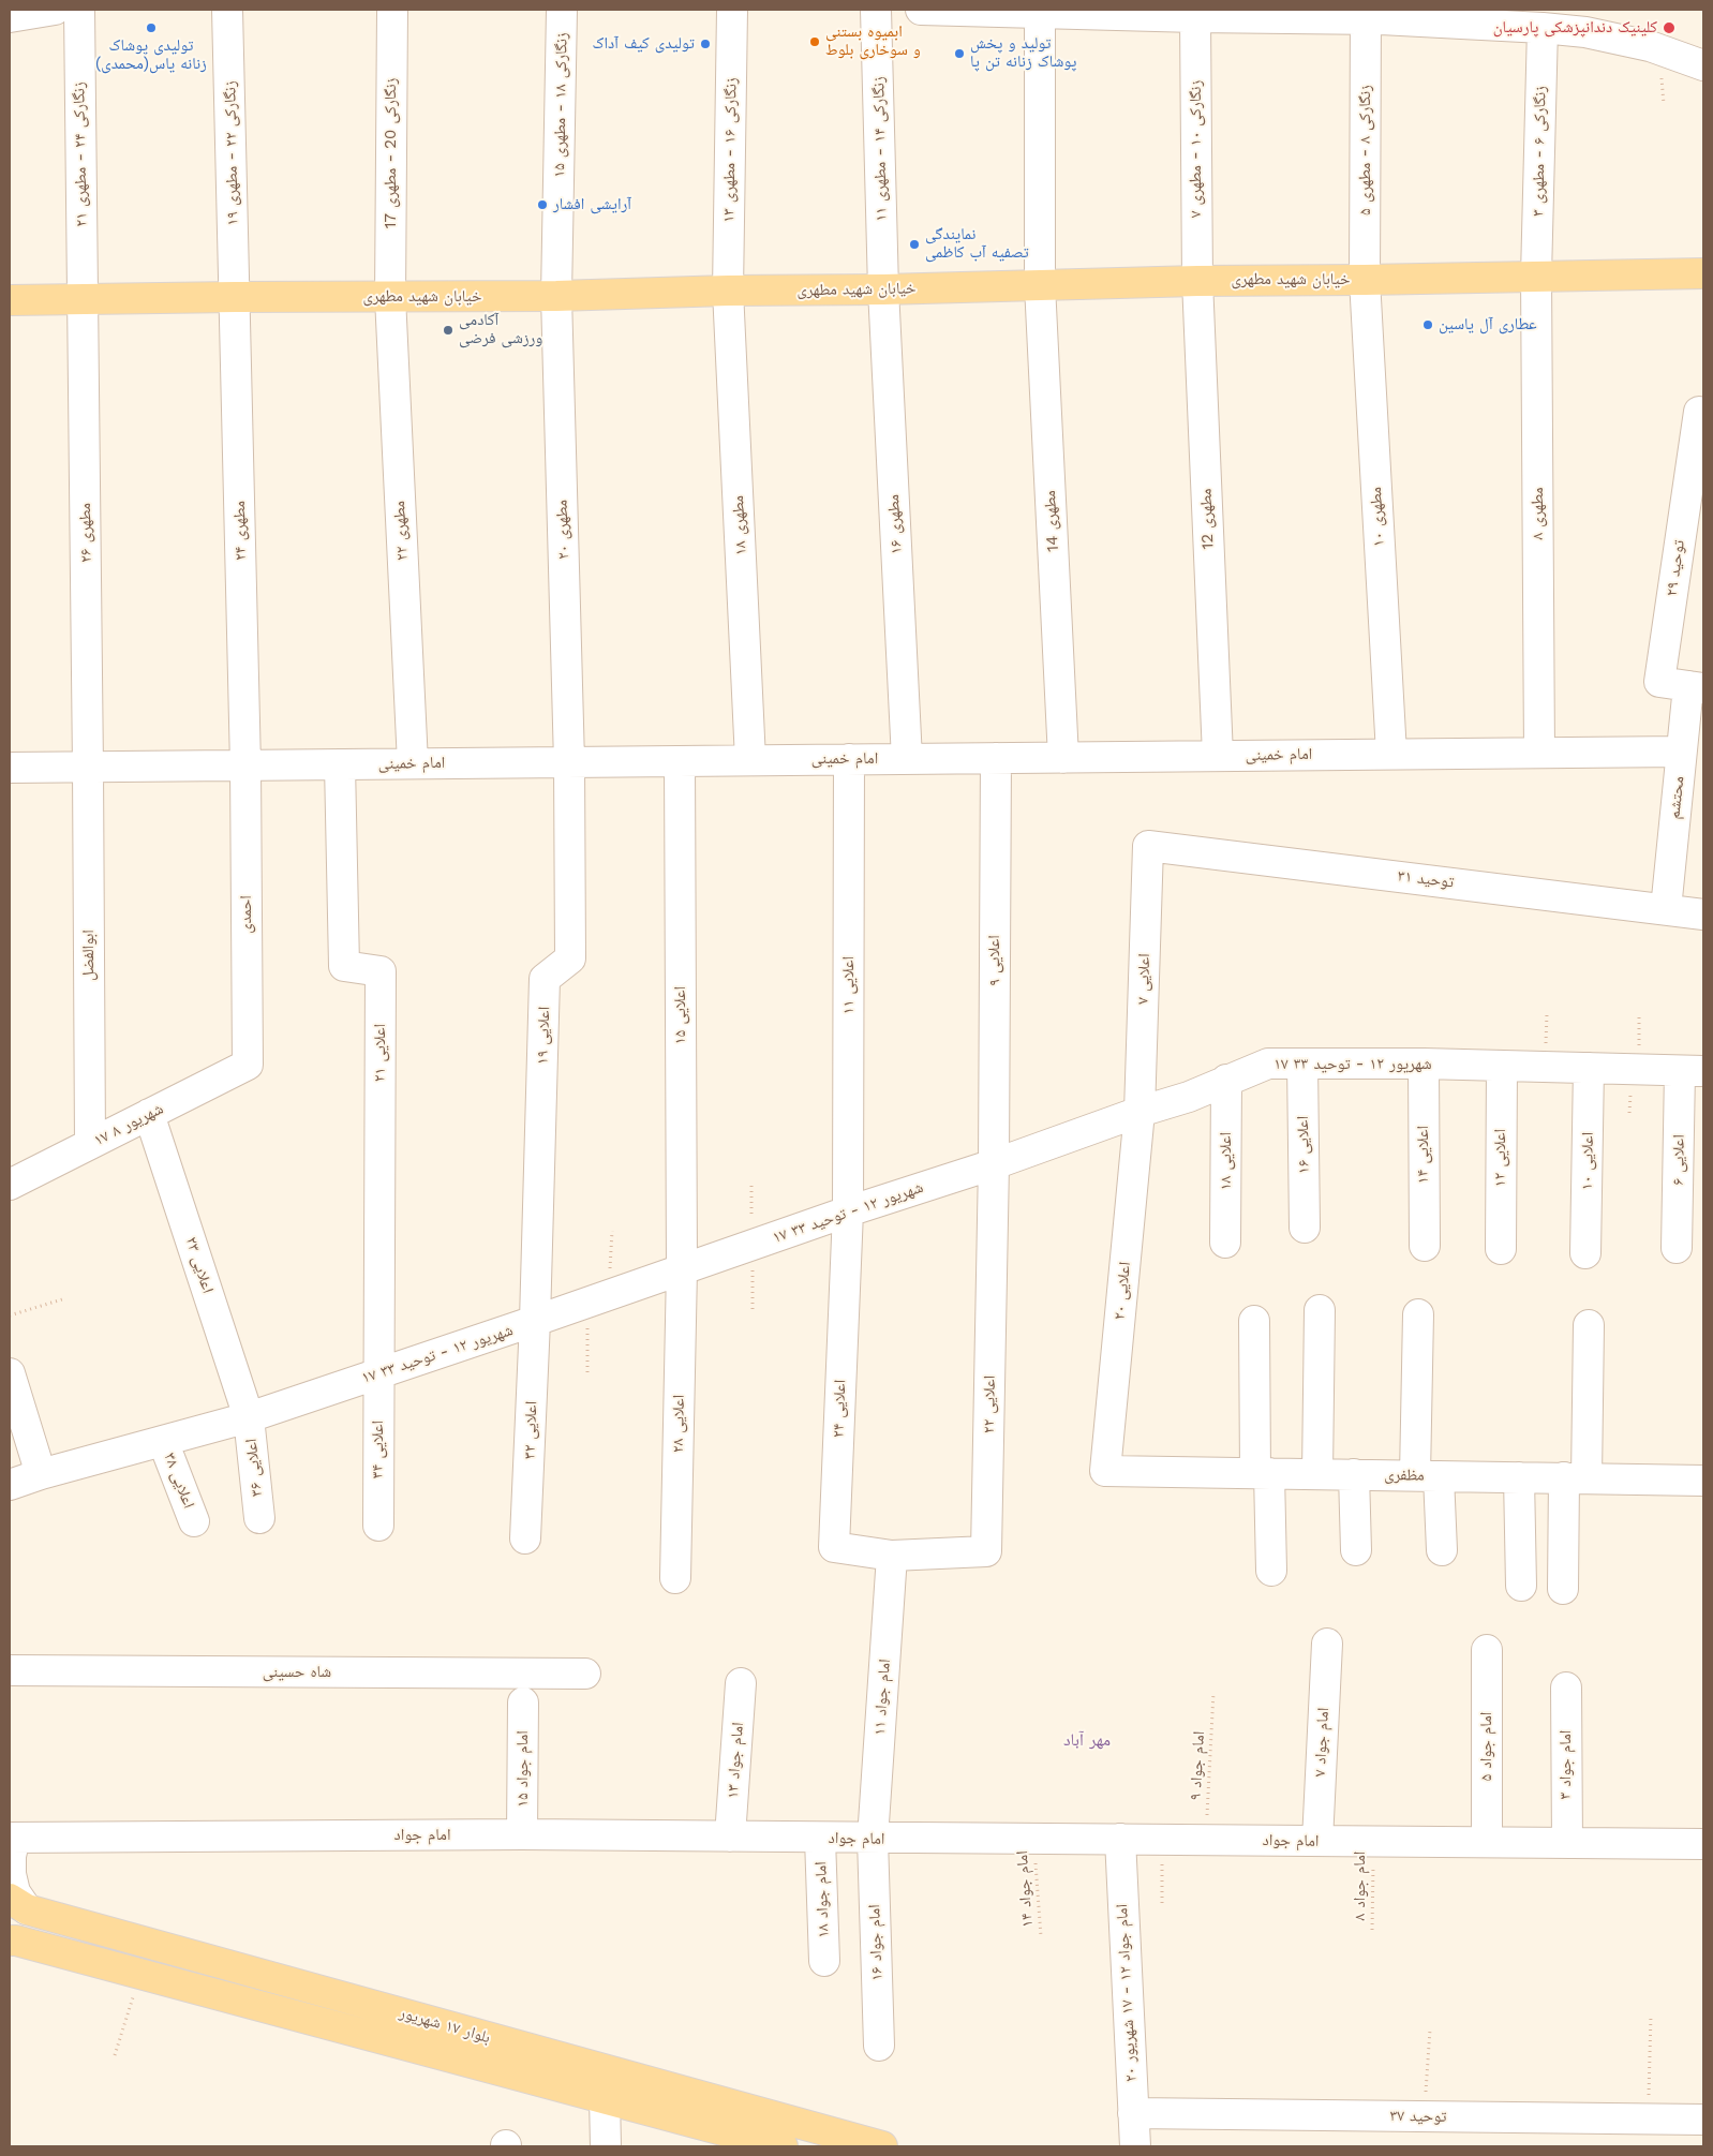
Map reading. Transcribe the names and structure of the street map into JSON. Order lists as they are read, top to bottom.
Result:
{
  "streets": {
    "main road": ["خیابان شهید مطهری", "بلوار ۱۷ شهریور"],
    "street": [
      "زنگارکی ۱۸ - مطهری ۱۵",
      "زنگارکی ۱۴ - مطهری ۱۱",
      "زنگارکی ۱۰ - مطهری ۷",
      "زنگارکی ۱۶ - مطهری ۱۳",
      "زنگارکی ۸ - مطهری ۵",
      "زنگارکی ۶ - مطهری ۳",
      "زنگارکی ۲۲ - مطهری ۱۹",
      "زنگارکی 20 - مطهری 17",
      "زنگارکی ۲۴ - مطهری ۲۱",
      "مطهری ۸",
      "مطهری ۱۰",
      "مطهری 12",
      "مطهری 14",
      "مطهری ۱۶",
      "مطهری ۱۸",
      "مطهری ۲۰",
      "مطهری ۲۴",
      "مطهری ۲۲",
      "مطهری ۲۶",
      "توحید ۲۹",
      "امام خمینی",
      "محتشم",
      "توحید ۳۱",
      "احمدی",
      "ابوالفضل",
      "اعلایی ۹",
      "اعلایی ۷",
      "اعلایی ۱۱",
      "اعلایی ۱۵",
      "اعلایی ۱۹",
      "اعلایی ۲۱",
      "۱۷ شهریور ۱۲ - توحید ۳۳",
      "۱۷ شهریور ۸",
      "اعلایی ۱۶",
      "اعلایی ۱۴",
      "اعلایی ۱۲",
      "اعلایی ۶",
      "اعلایی ۱۸",
      "اعلایی ۱۰",
      "اعلایی ۲۳",
      "اعلایی ۲۰",
      "اعلایی ۲۲",
      "اعلایی ۲۴",
      "اعلایی ۲۸",
      "اعلایی ۳۲",
      "اعلایی ۳۴",
      "اعلایی ۳۶",
      "مظفری",
      "اعلایی ۳۸",
      "شاه حسینی",
      "امام جواد ۱۱",
      "امام جواد ۷",
      "امام جواد ۵",
      "امام جواد ۱۳",
      "امام جواد ۳",
      "امام جواد ۱۵",
      "امام جواد",
      "امام جواد ۱۸",
      "امام جواد ۱۶",
      "امام جواد ۱۲ - ۱۷ شهریور ۲۰",
      "توحید ۳۷"
    ],
    "path": ["امام جواد ۹", "امام جواد ۸", "امام جواد ۱۴"]
  },
  "crossings": [
    ["زنگارکی ۱۸ - مطهری ۱۵", "خیابان شهید مطهری"],
    ["زنگارکی ۱۸ - مطهری ۱۵", "مطهری ۲۰"],
    ["زنگارکی ۱۴ - مطهری ۱۱", "خیابان شهید مطهری"],
    ["زنگارکی ۱۴ - مطهری ۱۱", "مطهری ۱۶"],
    ["زنگارکی ۱۰ - مطهری ۷", "خیابان شهید مطهری"],
    ["زنگارکی ۱۰ - مطهری ۷", "مطهری 12"],
    ["زنگارکی ۱۶ - مطهری ۱۳", "خیابان شهید مطهری"],
    ["زنگارکی ۱۶ - مطهری ۱۳", "مطهری ۱۸"],
    ["زنگارکی ۸ - مطهری ۵", "خیابان شهید مطهری"],
    ["زنگارکی ۸ - مطهری ۵", "مطهری ۱۰"],
    ["زنگارکی ۶ - مطهری ۳", "خیابان شهید مطهری"],
    ["زنگارکی ۶ - مطهری ۳", "مطهری ۸"],
    ["زنگارکی ۲۲ - مطهری ۱۹", "خیابان شهید مطهری"],
    ["زنگارکی ۲۲ - مطهری ۱۹", "مطهری ۲۴"],
    ["زنگارکی 20 - مطهری 17", "خیابان شهید مطهری"],
    ["زنگارکی 20 - مطهری 17", "مطهری ۲۲"],
    ["زنگارکی ۲۴ - مطهری ۲۱", "خیابان شهید مطهری"],
    ["زنگارکی ۲۴ - مطهری ۲۱", "مطهری ۲۶"],
    ["خیابان شهید مطهری", "مطهری ۸"],
    ["خیابان شهید مطهری", "مطهری ۱۰"],
    ["خیابان شهید مطهری", "مطهری 12"],
    ["خیابان شهید مطهری", "مطهری 14"],
    ["خیابان شهید مطهری", "مطهری ۱۶"],
    ["خیابان شهید مطهری", "مطهری ۱۸"],
    ["خیابان شهید مطهری", "مطهری ۲۰"],
    ["خیابان شهید مطهری", "مطهری ۲۴"],
    ["خیابان شهید مطهری", "مطهری ۲۲"],
    ["خیابان شهید مطهری", "مطهری ۲۶"],
    ["مطهری ۸", "امام خمینی"],
    ["مطهری ۱۰", "امام خمینی"],
    ["مطهری 12", "امام خمینی"],
    ["مطهری 14", "امام خمینی"],
    ["مطهری ۱۶", "امام خمینی"],
    ["مطهری ۱۸", "امام خمینی"],
    ["مطهری ۲۰", "امام خمینی"],
    ["مطهری ۲۰", "اعلایی ۱۹"],
    ["مطهری ۲۴", "امام خمینی"],
    ["مطهری ۲۴", "احمدی"],
    ["مطهری ۲۲", "امام خمینی"],
    ["مطهری ۲۶", "امام خمینی"],
    ["مطهری ۲۶", "ابوالفضل"],
    ["توحید ۲۹", "محتشم"],
    ["امام خمینی", "محتشم"],
    ["امام خمینی", "احمدی"],
    ["امام خمینی", "ابوالفضل"],
    ["امام خمینی", "اعلایی ۹"],
    ["امام خمینی", "اعلایی ۱۱"],
    ["امام خمینی", "اعلایی ۱۵"],
    ["امام خمینی", "اعلایی ۱۹"],
    ["امام خمینی", "اعلایی ۲۱"],
    ["محتشم", "توحید ۳۱"],
    ["توحید ۳۱", "اعلایی ۷"],
    ["احمدی", "۱۷ شهریور ۸"],
    ["ابوالفضل", "۱۷ شهریور ۸"],
    ["اعلایی ۹", "۱۷ شهریور ۱۲ - توحید ۳۳"],
    ["اعلایی ۹", "اعلایی ۲۲"],
    ["اعلایی ۷", "۱۷ شهریور ۱۲ - توحید ۳۳"],
    ["اعلایی ۷", "اعلایی ۲۰"],
    ["اعلایی ۱۱", "۱۷ شهریور ۱۲ - توحید ۳۳"],
    ["اعلایی ۱۱", "اعلایی ۲۴"],
    ["اعلایی ۱۵", "۱۷ شهریور ۱۲ - توحید ۳۳"],
    ["اعلایی ۱۵", "اعلایی ۲۸"],
    ["اعلایی ۱۹", "۱۷ شهریور ۱۲ - توحید ۳۳"],
    ["اعلایی ۱۹", "اعلایی ۳۲"],
    ["اعلایی ۲۱", "۱۷ شهریور ۱۲ - توحید ۳۳"],
    ["اعلایی ۲۱", "اعلایی ۳۴"],
    ["۱۷ شهریور ۱۲ - توحید ۳۳", "اعلایی ۱۶"],
    ["۱۷ شهریور ۱۲ - توحید ۳۳", "اعلایی ۱۴"],
    ["۱۷ شهریور ۱۲ - توحید ۳۳", "اعلایی ۱۲"],
    ["۱۷ شهریور ۱۲ - توحید ۳۳", "اعلایی ۶"],
    ["۱۷ شهریور ۱۲ - توحید ۳۳", "اعلایی ۱۸"],
    ["۱۷ شهریور ۱۲ - توحید ۳۳", "اعلایی ۱۰"],
    ["۱۷ شهریور ۱۲ - توحید ۳۳", "اعلایی ۲۳"],
    ["۱۷ شهریور ۱۲ - توحید ۳۳", "اعلایی ۲۰"],
    ["۱۷ شهریور ۱۲ - توحید ۳۳", "اعلایی ۲۲"],
    ["۱۷ شهریور ۱۲ - توحید ۳۳", "اعلایی ۲۴"],
    ["۱۷ شهریور ۱۲ - توحید ۳۳", "اعلایی ۲۸"],
    ["۱۷ شهریور ۱۲ - توحید ۳۳", "اعلایی ۳۲"],
    ["۱۷ شهریور ۱۲ - توحید ۳۳", "اعلایی ۳۴"],
    ["۱۷ شهریور ۱۲ - توحید ۳۳", "اعلایی ۳۶"],
    ["۱۷ شهریور ۱۲ - توحید ۳۳", "اعلایی ۳۸"],
    ["۱۷ شهریور ۸", "اعلایی ۲۳"],
    ["اعلایی ۲۳", "اعلایی ۳۶"],
    ["اعلایی ۲۰", "مظفری"],
    ["اعلایی ۲۲", "اعلایی ۲۴"],
    ["اعلایی ۲۲", "امام جواد ۱۱"],
    ["اعلایی ۲۴", "امام جواد ۱۱"],
    ["امام جواد ۱۱", "امام جواد"],
    ["امام جواد ۱۱", "امام جواد ۱۶"],
    ["امام جواد ۷", "امام جواد"],
    ["امام جواد ۵", "امام جواد"],
    ["امام جواد ۱۳", "امام جواد"],
    ["امام جواد ۳", "امام جواد"],
    ["امام جواد ۹", "امام جواد"],
    ["امام جواد ۱۵", "امام جواد"],
    ["امام جواد", "امام جواد ۸"],
    ["امام جواد", "امام جواد ۱۴"],
    ["امام جواد", "امام جواد ۱۸"],
    ["امام جواد", "امام جواد ۱۶"],
    ["امام جواد", "امام جواد ۱۲ - ۱۷ شهریور ۲۰"],
    ["امام جواد ۱۲ - ۱۷ شهریور ۲۰", "توحید ۳۷"]
  ],
  "districts": ["مهر آباد"],
  "places": [
    "تولیدی پوشاک زنانه یاس(محمدی)",
    "کلینیک دندانپزشکی پارسیان",
    "ابمیوه بستنی و ‌سوخاری بلوط",
    "تولیدی کیف آداک",
    "تولید و پخش پوشاک زنانه تن پا",
    "آرایشی افشار",
    "نمایندگی تصفیه آب کاظمی",
    "عطاری آل یاسین",
    "آکادمی ورزشی فرضی"
  ]
}
